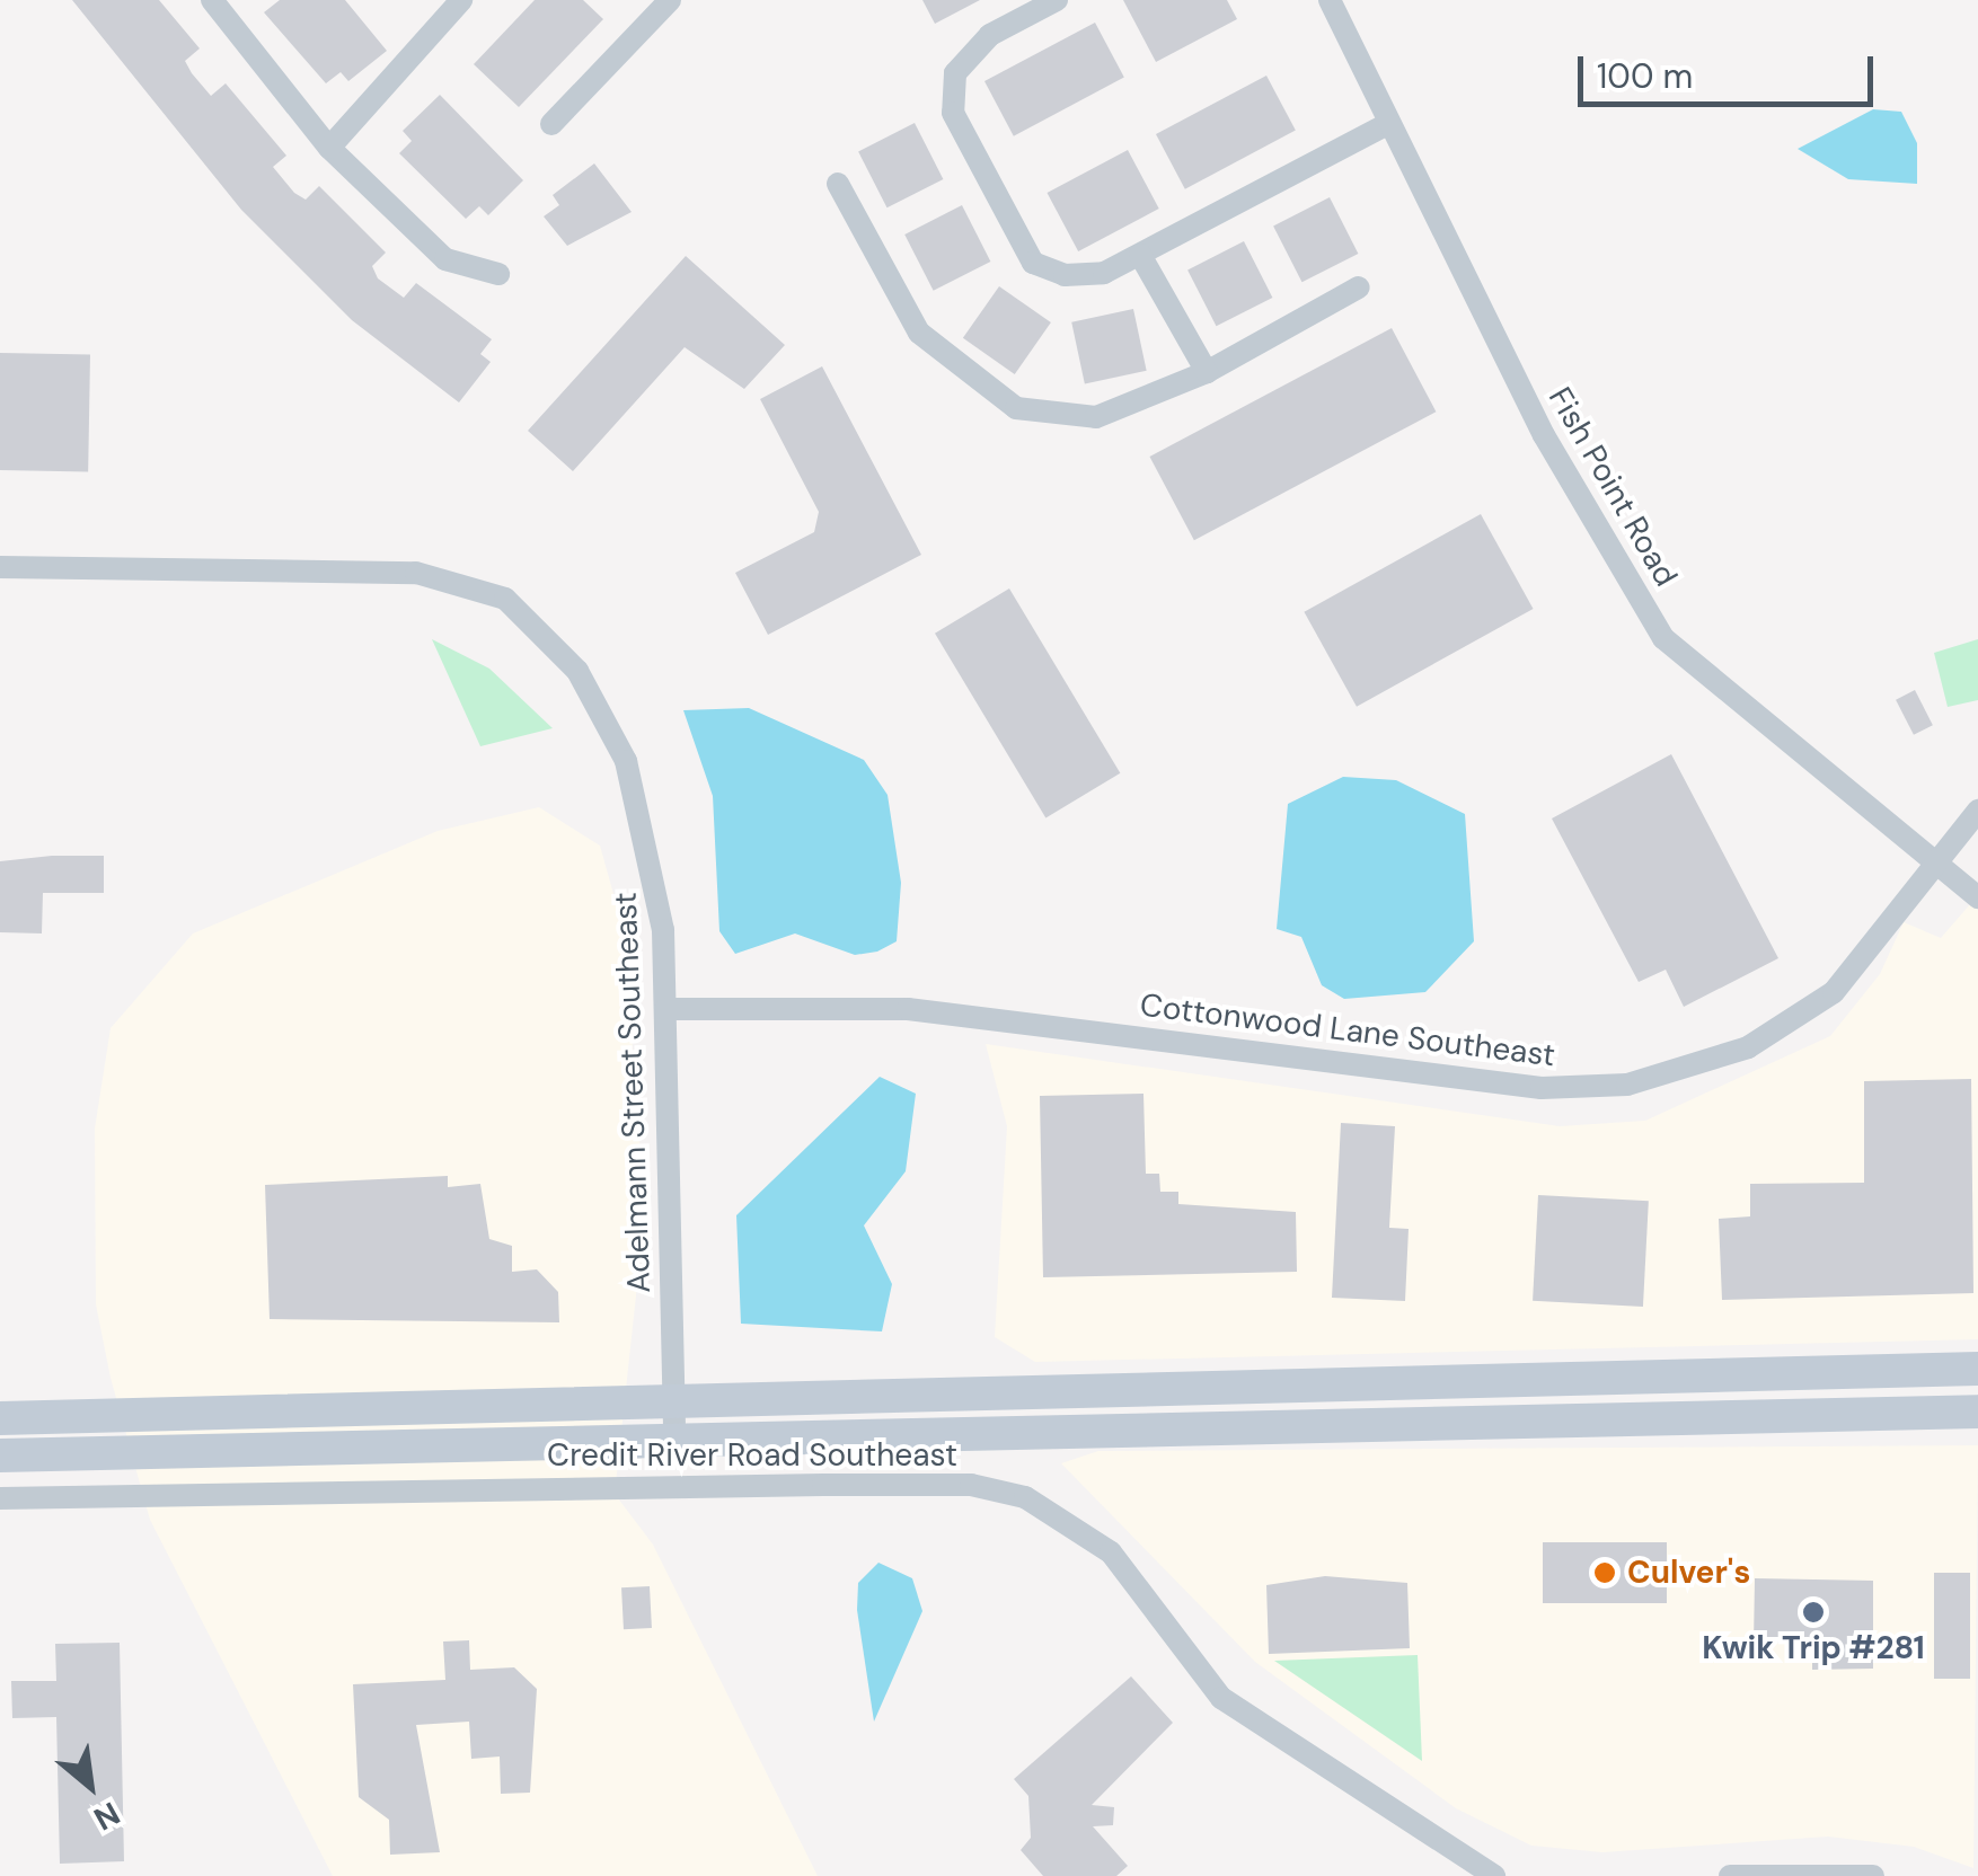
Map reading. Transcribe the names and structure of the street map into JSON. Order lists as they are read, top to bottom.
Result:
{
  "streets": {
    "street": [
      "Fish Point Road",
      "Cottonwood Lane Southeast",
      "Adelmann Street Southeast",
      "Credit River Road Southeast"
    ]
  },
  "crossings": [
    ["Fish Point Road", "Cottonwood Lane Southeast"],
    ["Cottonwood Lane Southeast", "Adelmann Street Southeast"]
  ],
  "places": ["Culver's", "Kwik Trip #281"],
  "scale_bar": "100 m",
  "north": "bottom right"
}
